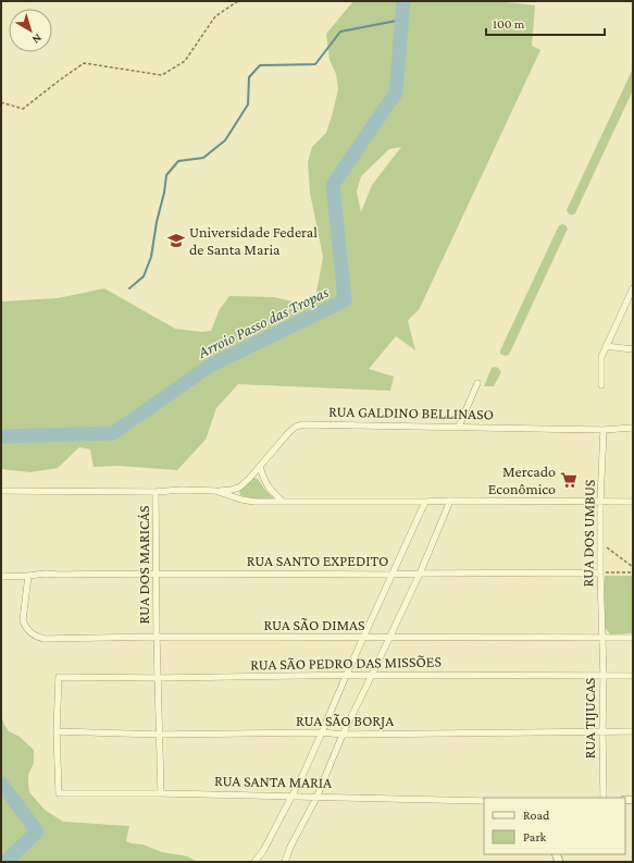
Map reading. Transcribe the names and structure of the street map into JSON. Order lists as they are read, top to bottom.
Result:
{
  "streets": {
    "street": [
      "RUA GALDINO BELLINASO",
      "RUA DOS UMBUS",
      "RUA SANTO EXPEDITO",
      "RUA DOS MARICÁS",
      "RUA SÃO DIMAS",
      "RUA SÃO PEDRO DAS MISSÕES",
      "RUA TIJUCAS",
      "RUA SÃO BORJA",
      "RUA SANTA MARIA"
    ]
  },
  "crossings": [
    ["RUA GALDINO BELLINASO", "RUA DOS UMBUS"],
    ["RUA DOS UMBUS", "RUA SANTO EXPEDITO"],
    ["RUA DOS UMBUS", "RUA SÃO DIMAS"],
    ["RUA DOS UMBUS", "RUA TIJUCAS"],
    ["RUA SANTO EXPEDITO", "RUA DOS MARICÁS"],
    ["RUA SANTO EXPEDITO", "RUA SÃO DIMAS"],
    ["RUA DOS MARICÁS", "RUA SÃO DIMAS"],
    ["RUA DOS MARICÁS", "RUA SÃO PEDRO DAS MISSÕES"],
    ["RUA DOS MARICÁS", "RUA SÃO BORJA"],
    ["RUA DOS MARICÁS", "RUA SANTA MARIA"],
    ["RUA SÃO DIMAS", "RUA TIJUCAS"],
    ["RUA SÃO PEDRO DAS MISSÕES", "RUA TIJUCAS"],
    ["RUA SÃO PEDRO DAS MISSÕES", "RUA SÃO BORJA"],
    ["RUA SÃO PEDRO DAS MISSÕES", "RUA SANTA MARIA"],
    ["RUA TIJUCAS", "RUA SÃO BORJA"],
    ["RUA SÃO BORJA", "RUA SANTA MARIA"]
  ],
  "water": ["Arroio Passo das Tropas"],
  "places": {
    "school or university": ["Universidade Federal de Santa Maria"],
    "supermarket": ["Mercado Econômico"]
  },
  "legend": ["Road", "Park"],
  "scale_bar": "100 m",
  "north": "bottom right"
}
